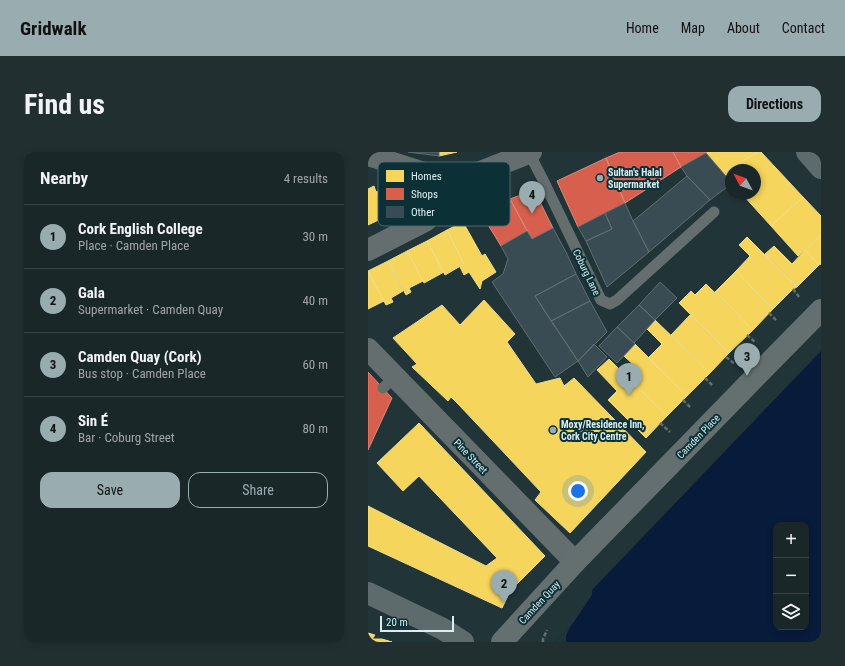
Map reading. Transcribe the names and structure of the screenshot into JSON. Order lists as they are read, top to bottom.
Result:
{
  "streets": {
    "street": ["Camden Place", "Pine Street", "Camden Quay"],
    "lane": ["Coburg Lane"]
  },
  "crossings": [
    ["Camden Place", "Pine Street"],
    ["Camden Place", "Camden Quay"],
    ["Pine Street", "Camden Quay"]
  ],
  "places": ["Sultan's Halal Supermarket", "Moxy/Residence Inn, Cork City Centre"],
  "legend": ["Homes", "Shops", "Other"],
  "scale_bar": "20 m",
  "north": "top left",
  "page": {
    "header": "Gridwalk",
    "nav": [
      "Home",
      "Map",
      "About",
      "Contact"
    ],
    "buttons": [
      "Directions",
      ["Save", "Share"]
    ],
    "title": "Find us",
    "heading": ["Nearby", "4 results"],
    "pins": [
      "4",
      "3",
      "1",
      "2"
    ],
    "list": [
      {
        "mark": "1",
        "name": "Cork English College",
        "note": "Place · Camden Place",
        "value": "30 m"
      },
      {
        "mark": "2",
        "name": "Gala",
        "note": "Supermarket · Camden Quay",
        "value": "40 m"
      },
      {
        "mark": "3",
        "name": "Camden Quay (Cork)",
        "note": "Bus stop · Camden Place",
        "value": "60 m"
      },
      {
        "mark": "4",
        "name": "Sin É",
        "note": "Bar · Coburg Street",
        "value": "80 m"
      }
    ],
    "map_buttons": ["+", "−"],
    "scale": "20 m"
  }
}
